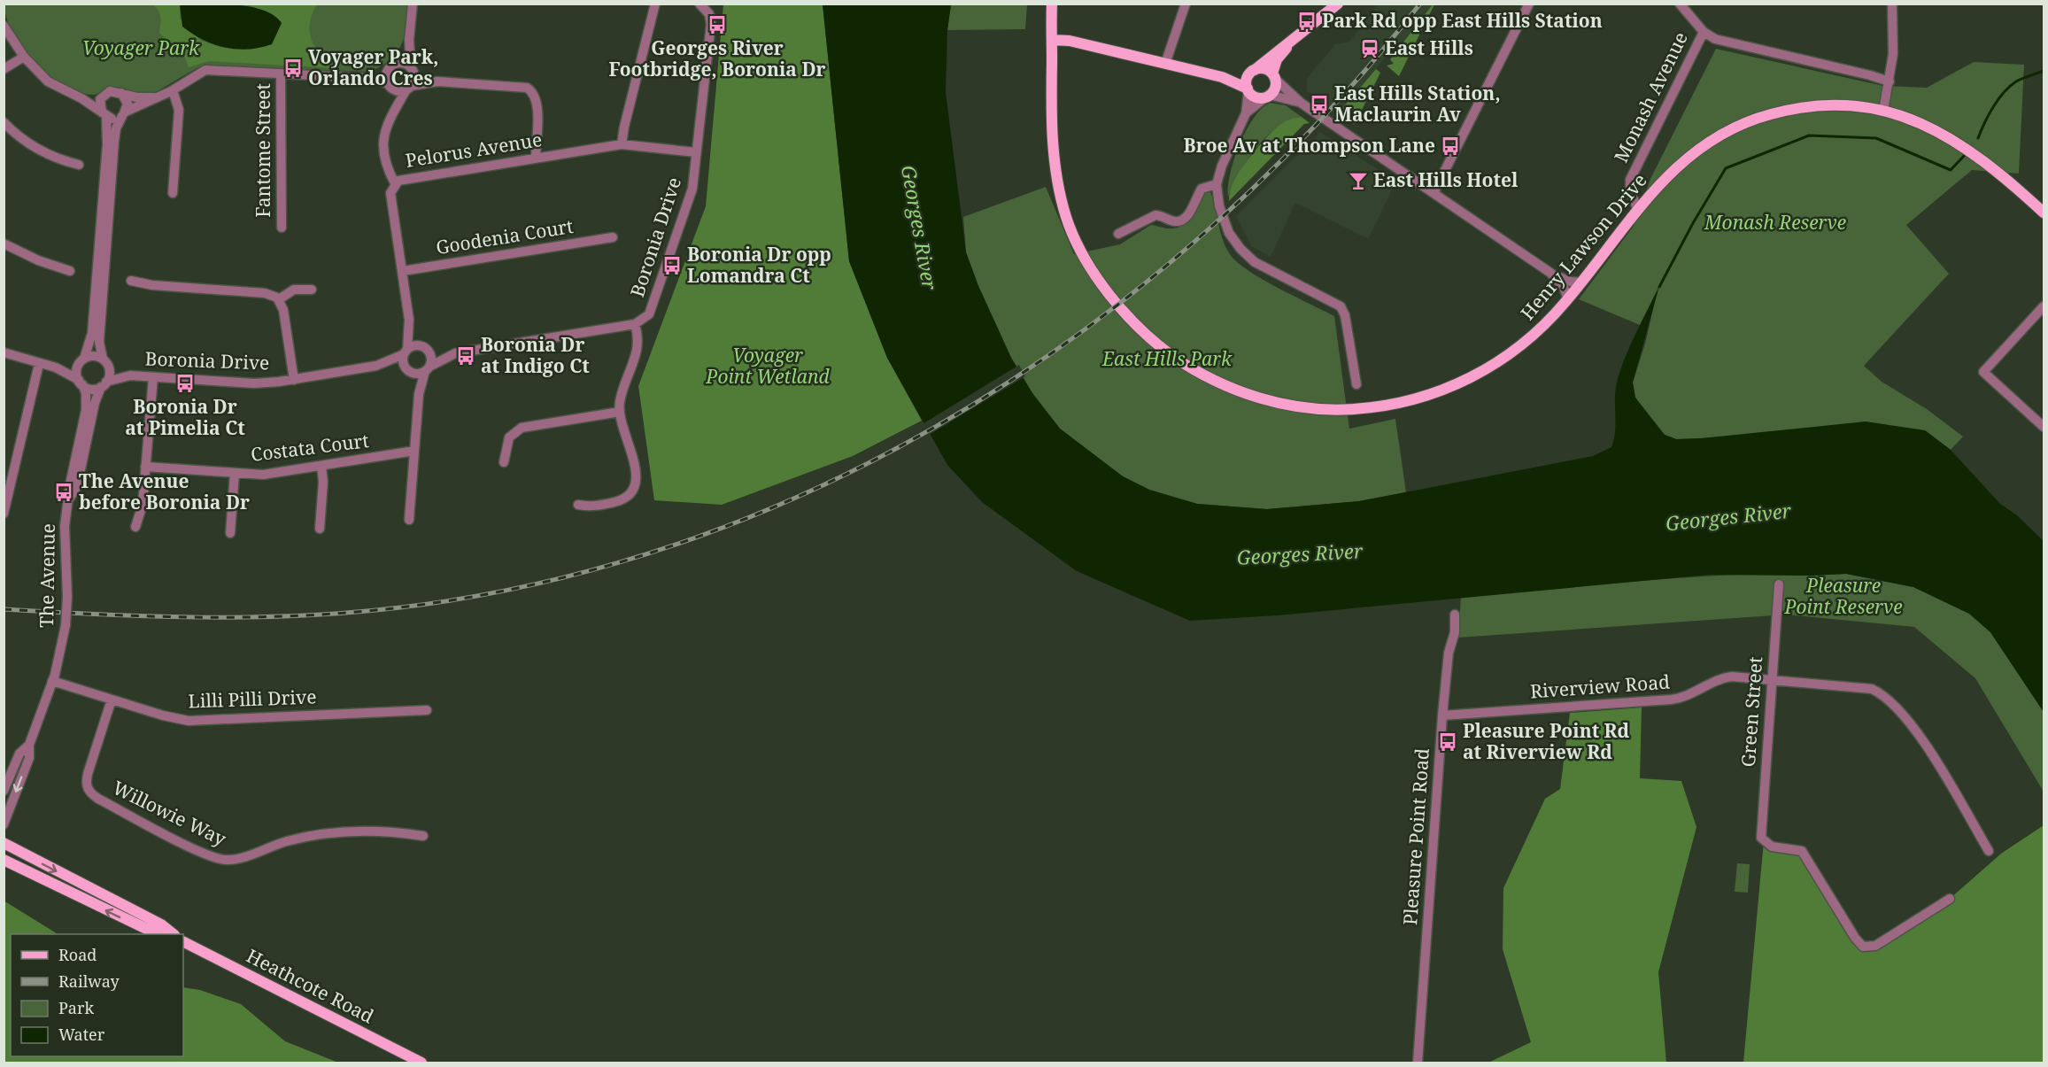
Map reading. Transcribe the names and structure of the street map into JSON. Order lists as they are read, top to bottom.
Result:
{
  "streets": {
    "main road": ["Henry Lawson Drive", "Heathcote Road"],
    "street": [
      "Monash Avenue",
      "Fantome Street",
      "Pelorus Avenue",
      "Goodenia Court",
      "Boronia Drive",
      "Costata Court",
      "The Avenue",
      "Riverview Road",
      "Lilli Pilli Drive",
      "Green Street",
      "Willowie Way",
      "Pleasure Point Road"
    ]
  },
  "crossings": [
    ["Monash Avenue", "Henry Lawson Drive"],
    ["Pelorus Avenue", "Goodenia Court"],
    ["Pelorus Avenue", "Boronia Drive"],
    ["Boronia Drive", "The Avenue"],
    ["The Avenue", "Lilli Pilli Drive"],
    ["Riverview Road", "Green Street"],
    ["Riverview Road", "Pleasure Point Road"],
    ["Lilli Pilli Drive", "Willowie Way"]
  ],
  "water": ["Georges River"],
  "parks": [
    "Voyager Park",
    "Monash Reserve",
    "Voyager Point Wetland",
    "East Hills Park",
    "Pleasure Point Reserve"
  ],
  "places": {
    "bus stop": [
      "Park Rd opp East Hills Station",
      "Georges River Footbridge, Boronia Dr",
      "Voyager Park, Orlando Cres",
      "East Hills Station, Maclaurin Av",
      "Broe Av at Thompson Lane",
      "Boronia Dr opp Lomandra Ct",
      "Boronia Dr at Indigo Ct",
      "Boronia Dr at Pimelia Ct",
      "The Avenue before Boronia Dr",
      "Pleasure Point Rd at Riverview Rd"
    ],
    "station": ["East Hills"],
    "bar": ["East Hills Hotel"]
  },
  "legend": [
    "Road",
    "Railway",
    "Park",
    "Water"
  ]
}
